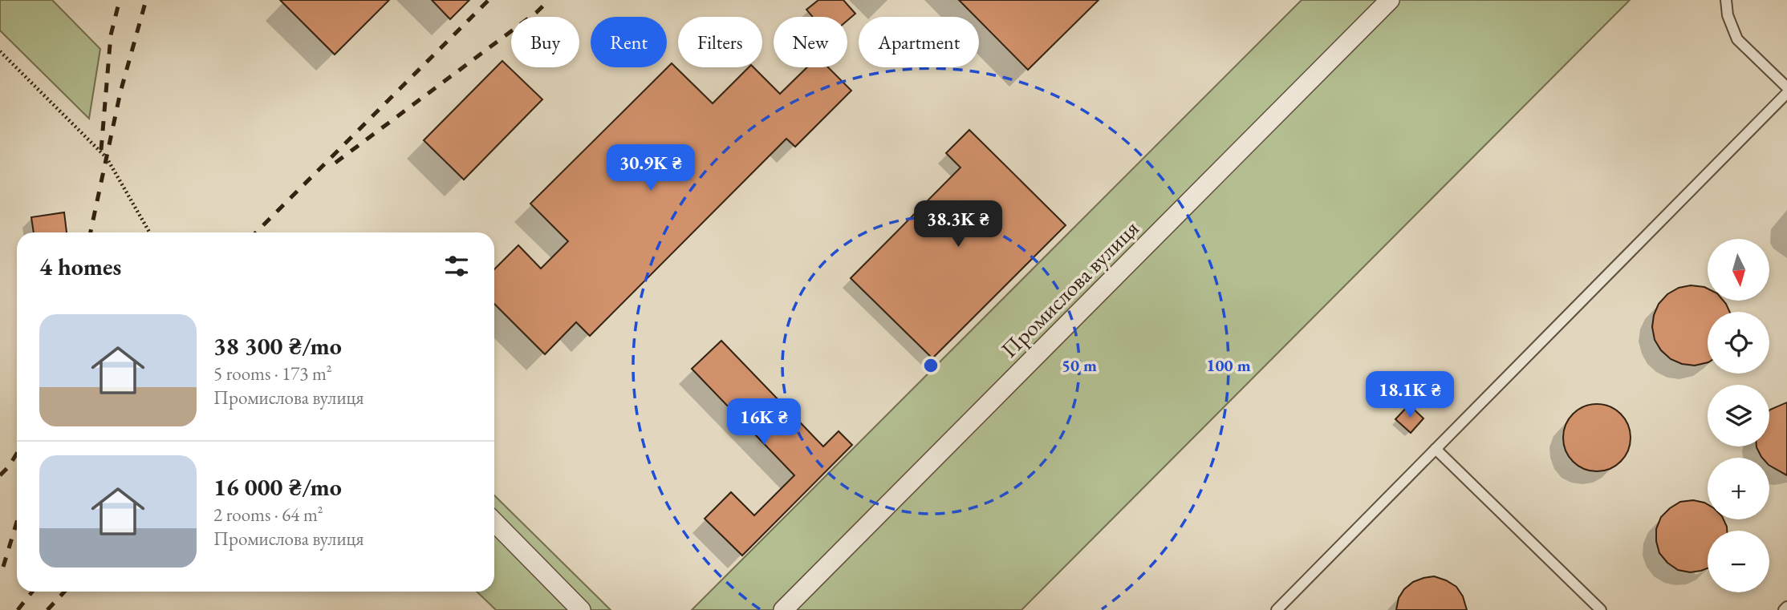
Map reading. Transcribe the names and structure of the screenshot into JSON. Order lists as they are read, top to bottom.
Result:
{
  "streets": {
    "street": ["Промислова вулиця"]
  },
  "north": "bottom",
  "page": {
    "chip": [
      "Buy",
      "Rent",
      "Filters",
      "New",
      "Apartment"
    ],
    "price": [
      "30.9K ₴",
      "38.3K ₴",
      "18.1K ₴",
      "16K ₴"
    ],
    "heading": "4 homes",
    "map_buttons": ["+", "−"],
    "list": [
      {
        "name": "38 300 ₴/mo",
        "note": "5 rooms · 173 m² · Промислова вулиця"
      },
      {
        "name": "16 000 ₴/mo",
        "note": "2 rooms · 64 m² · Промислова вулиця"
      }
    ]
  },
  "rings": ["50 m", "100 m"]
}
